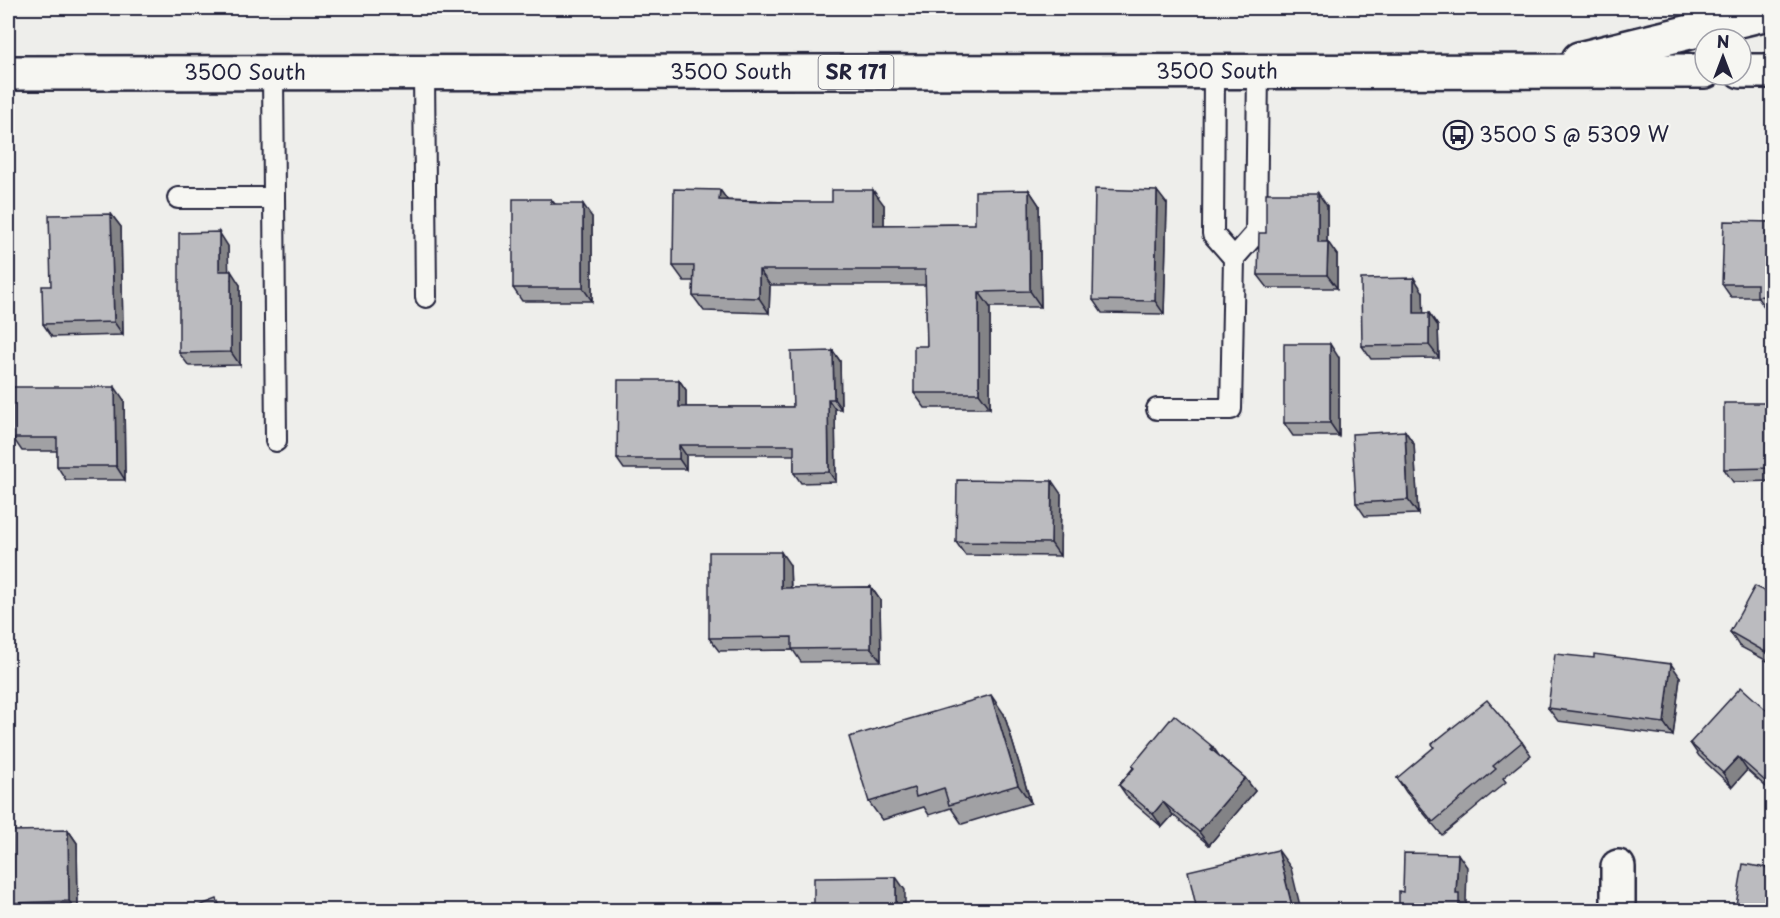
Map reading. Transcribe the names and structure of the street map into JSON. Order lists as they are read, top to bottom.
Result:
{
  "streets": {
    "main road": ["SR 171", "3500 South"]
  },
  "places": {
    "bus stop": ["3500 S @ 5309 W"]
  },
  "north": "top"
}
